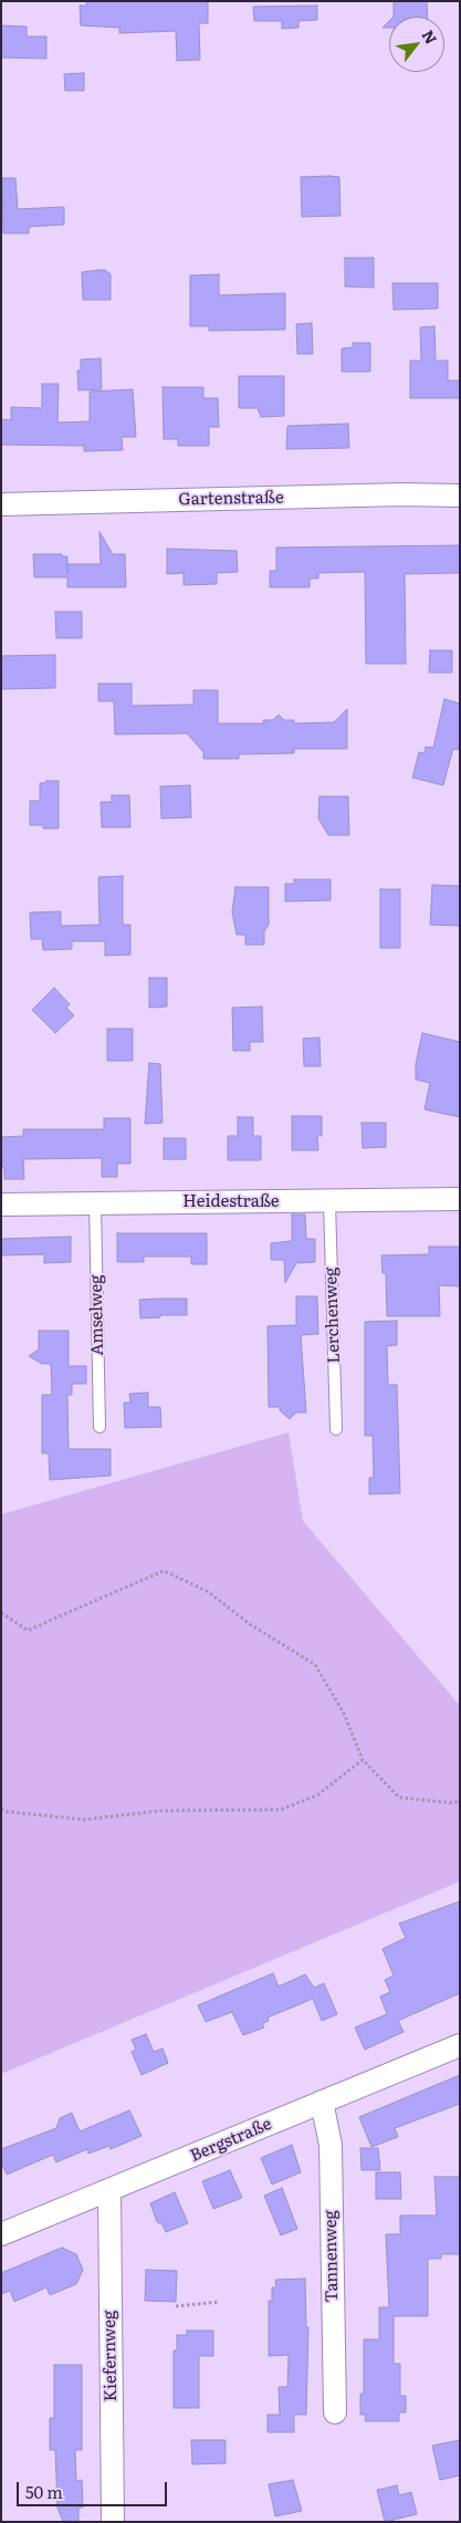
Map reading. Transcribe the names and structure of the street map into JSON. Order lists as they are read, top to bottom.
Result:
{
  "streets": {
    "street": [
      "Gartenstraße",
      "Heidestraße",
      "Bergstraße",
      "Tannenweg",
      "Kiefernweg"
    ],
    "lane": ["Amselweg", "Lerchenweg"]
  },
  "crossings": [
    ["Heidestraße", "Amselweg"],
    ["Heidestraße", "Lerchenweg"],
    ["Bergstraße", "Tannenweg"],
    ["Bergstraße", "Kiefernweg"]
  ],
  "scale_bar": "50 m",
  "north": "top right"
}
